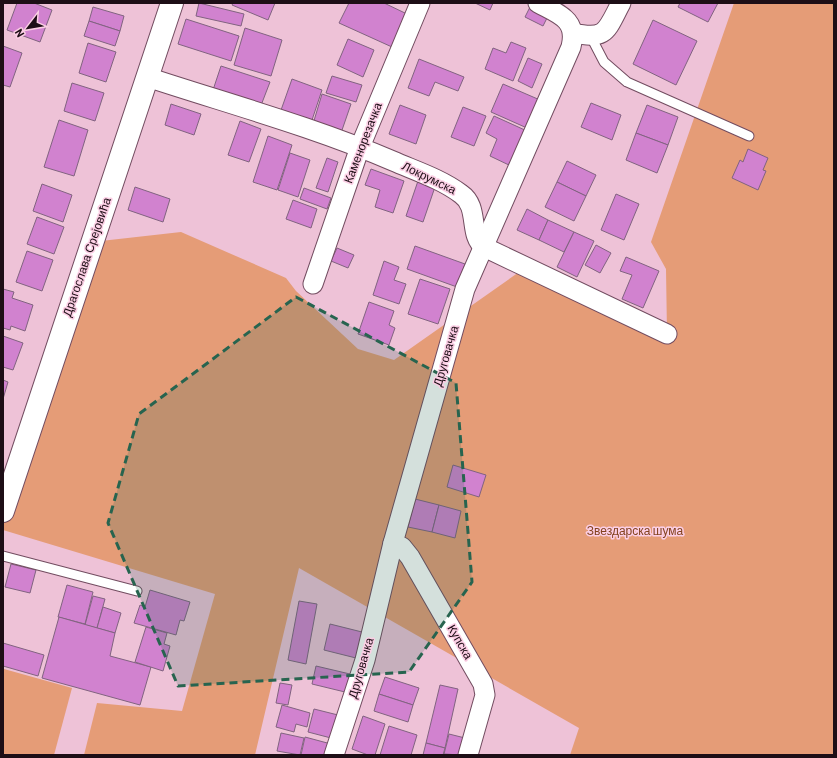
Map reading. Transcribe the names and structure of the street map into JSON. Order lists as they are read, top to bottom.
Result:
{
  "streets": {
    "main road": ["Драгослава Срејовића"],
    "street": [
      "Каменорезачка",
      "Локрумска",
      "Друговачка",
      "Купска"
    ]
  },
  "crossings": [
    ["Каменорезачка", "Локрумска"],
    ["Локрумска", "Драгослава Срејовића"],
    ["Локрумска", "Друговачка"],
    ["Друговачка", "Купска"]
  ],
  "parks": ["Звездарска шума"],
  "north": "bottom left"
}
